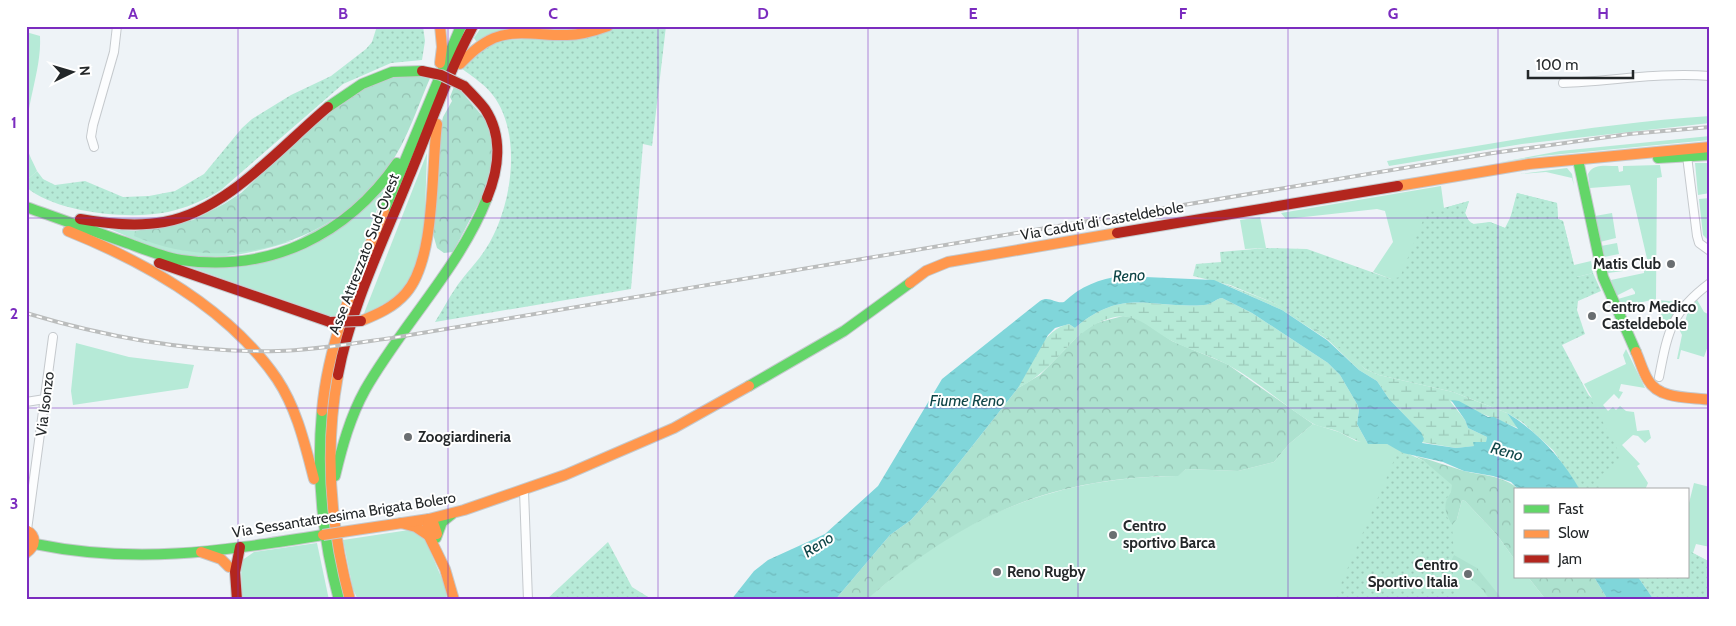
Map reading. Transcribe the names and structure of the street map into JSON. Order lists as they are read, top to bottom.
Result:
{
  "streets": {
    "main road": ["Via Caduti di Casteldebole", "Asse Attrezzato Sud-Ovest", "Via Sessantatreesima Brigata Bolero"],
    "street": ["Via Isonzo"]
  },
  "crossings": [
    ["Via Caduti di Casteldebole", "Via Sessantatreesima Brigata Bolero"]
  ],
  "water": ["Reno", "Fiume Reno"],
  "places": [
    "Matis Club",
    "Centro Medico Casteldebole",
    "Zoogiardineria",
    "Centro sportivo Barca",
    "Reno Rugby",
    "Centro Sportivo Italia"
  ],
  "legend": ["Fast", "Slow", "Jam"],
  "scale_bar": "100 m",
  "north": "right",
  "grid": {
    "columns": [
      "A",
      "B",
      "C",
      "D",
      "E",
      "F",
      "G",
      "H"
    ],
    "rows": ["1", "2", "3"]
  }
}
